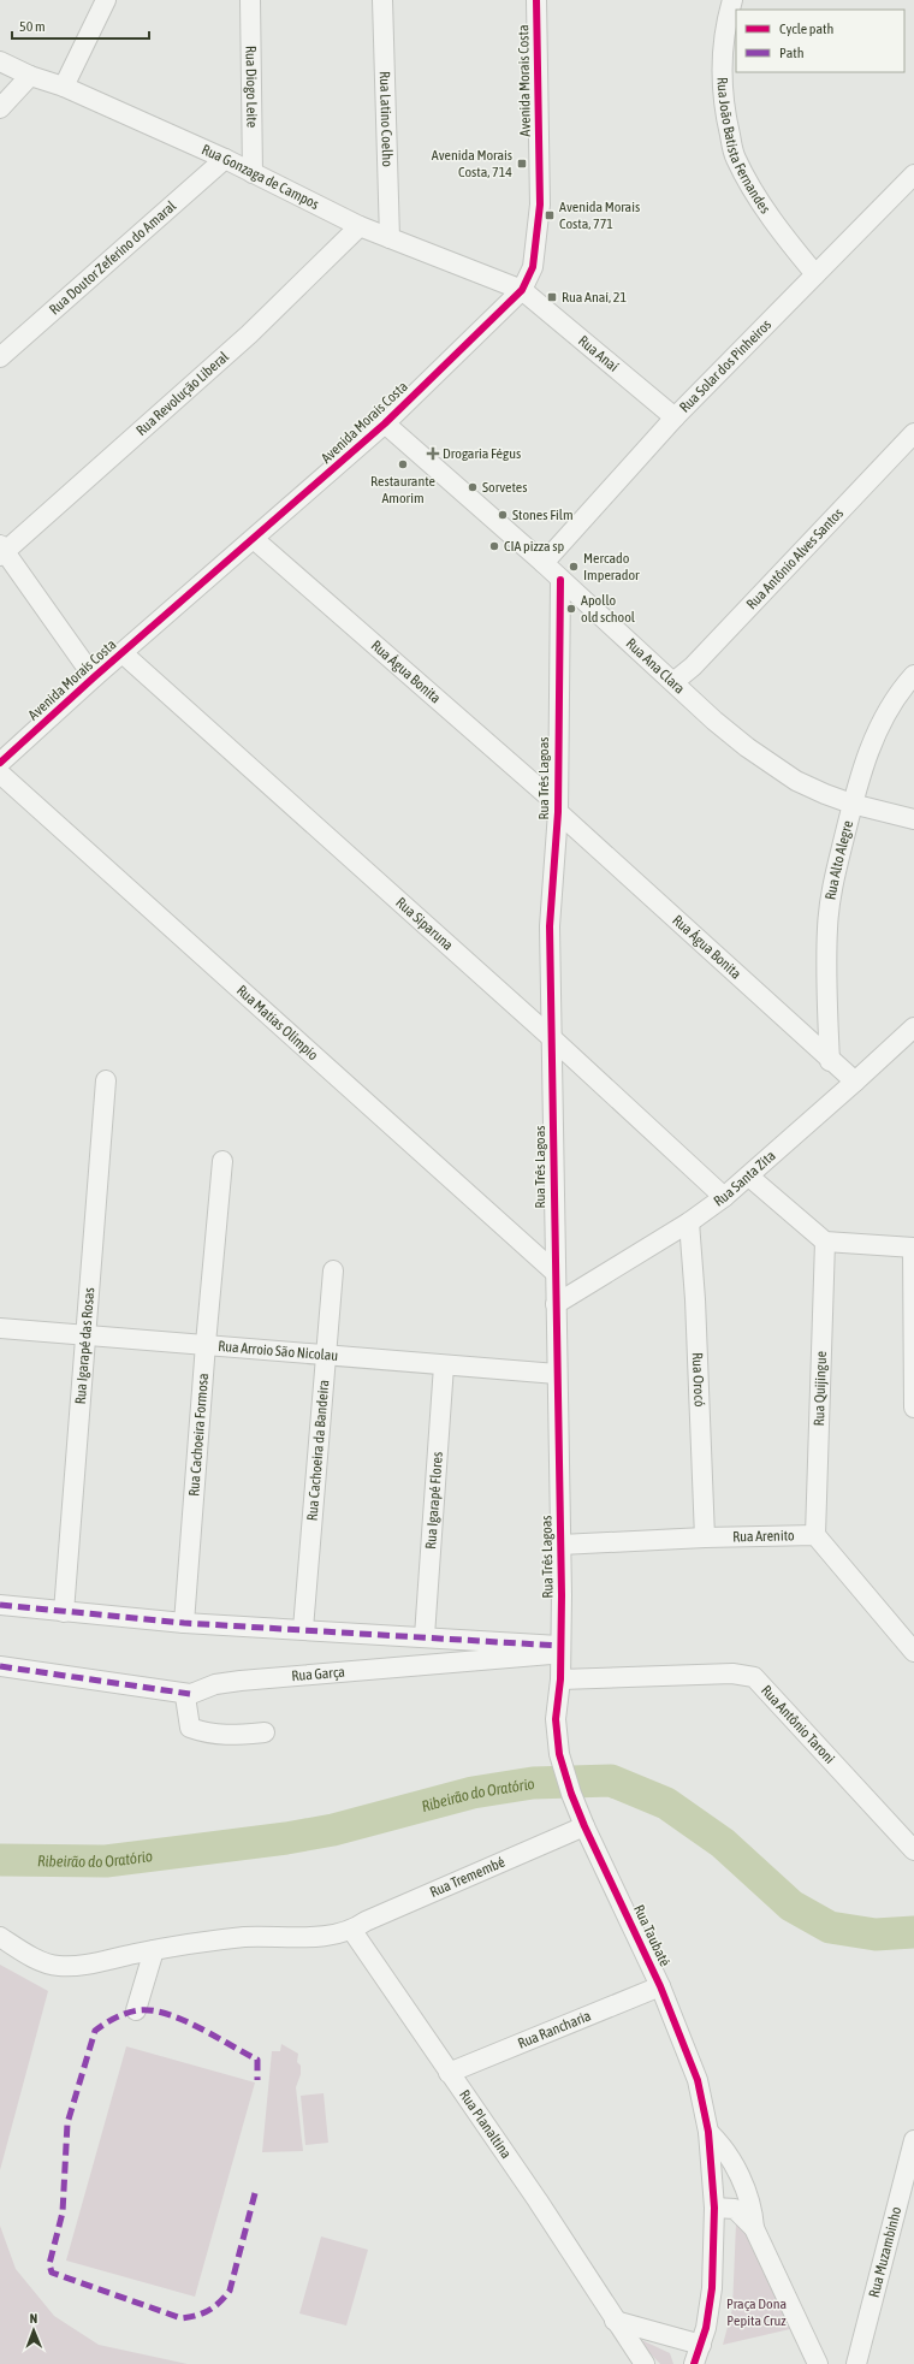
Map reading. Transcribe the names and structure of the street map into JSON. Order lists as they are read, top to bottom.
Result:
{
  "streets": {
    "street": [
      "Avenida Morais Costa",
      "Rua Diogo Leite",
      "Rua Latino Coelho",
      "Rua João Batista Fernandes",
      "Rua Gonzaga de Campos",
      "Rua Doutor Zeferino do Amaral",
      "Rua Anaí",
      "Rua Solar dos Pinheiros",
      "Rua Revolução Liberal",
      "Rua Antônio Alves Santos",
      "Rua Ana Clara",
      "Rua Água Bonita",
      "Rua Três Lagoas",
      "Rua Alto Alegre",
      "Rua Siparuna",
      "Rua Matias Olímpio",
      "Rua Santa Zita",
      "Rua Igarapé das Rosas",
      "Rua Arroio São Nicolau",
      "Rua Orocó",
      "Rua Quijingue",
      "Rua Cachoeira Formosa",
      "Rua Cachoeira da Bandeira",
      "Rua Igarapé Flores",
      "Rua Arenito",
      "Rua Garça",
      "Rua Antônio Taroni",
      "Rua Tremembé",
      "Rua Taubaté",
      "Rua Rancharia",
      "Rua Planaltina",
      "Rua Muzambinho"
    ]
  },
  "crossings": [
    ["Avenida Morais Costa", "Rua Gonzaga de Campos"],
    ["Avenida Morais Costa", "Rua Anaí"],
    ["Avenida Morais Costa", "Rua Ana Clara"],
    ["Avenida Morais Costa", "Rua Água Bonita"],
    ["Avenida Morais Costa", "Rua Siparuna"],
    ["Rua Diogo Leite", "Rua Gonzaga de Campos"],
    ["Rua Latino Coelho", "Rua Gonzaga de Campos"],
    ["Rua João Batista Fernandes", "Rua Solar dos Pinheiros"],
    ["Rua Gonzaga de Campos", "Rua Doutor Zeferino do Amaral"],
    ["Rua Gonzaga de Campos", "Rua Anaí"],
    ["Rua Gonzaga de Campos", "Rua Revolução Liberal"],
    ["Rua Anaí", "Rua Solar dos Pinheiros"],
    ["Rua Solar dos Pinheiros", "Rua Ana Clara"],
    ["Rua Antônio Alves Santos", "Rua Ana Clara"],
    ["Rua Ana Clara", "Rua Três Lagoas"],
    ["Rua Ana Clara", "Rua Alto Alegre"],
    ["Rua Água Bonita", "Rua Três Lagoas"],
    ["Rua Água Bonita", "Rua Alto Alegre"],
    ["Rua Água Bonita", "Rua Santa Zita"],
    ["Rua Três Lagoas", "Rua Siparuna"],
    ["Rua Três Lagoas", "Rua Matias Olímpio"],
    ["Rua Três Lagoas", "Rua Santa Zita"],
    ["Rua Três Lagoas", "Rua Arroio São Nicolau"],
    ["Rua Três Lagoas", "Rua Arenito"],
    ["Rua Três Lagoas", "Rua Garça"],
    ["Rua Três Lagoas", "Rua Antônio Taroni"],
    ["Rua Três Lagoas", "Rua Taubaté"],
    ["Rua Siparuna", "Rua Santa Zita"],
    ["Rua Santa Zita", "Rua Orocó"],
    ["Rua Igarapé das Rosas", "Rua Arroio São Nicolau"],
    ["Rua Arroio São Nicolau", "Rua Cachoeira Formosa"],
    ["Rua Arroio São Nicolau", "Rua Cachoeira da Bandeira"],
    ["Rua Arroio São Nicolau", "Rua Igarapé Flores"],
    ["Rua Orocó", "Rua Arenito"],
    ["Rua Quijingue", "Rua Arenito"],
    ["Rua Tremembé", "Rua Taubaté"],
    ["Rua Tremembé", "Rua Planaltina"],
    ["Rua Taubaté", "Rua Rancharia"],
    ["Rua Rancharia", "Rua Planaltina"]
  ],
  "water": ["Ribeirão do Oratório"],
  "parks": ["Praça Dona Pepita Cruz"],
  "places": {
    "transit": ["Avenida Morais Costa, 714", "Avenida Morais Costa, 771", "Rua Anaí, 21"],
    "health": ["Drogaria Fégus"],
    "other": [
      "Restaurante Amorim",
      "Sorvetes",
      "Stones Film",
      "CIA pizza sp",
      "Mercado Imperador",
      "Apollo old school"
    ]
  },
  "legend": ["Cycle path", "Path"],
  "scale_bar": "50 m",
  "north": "top"
}
